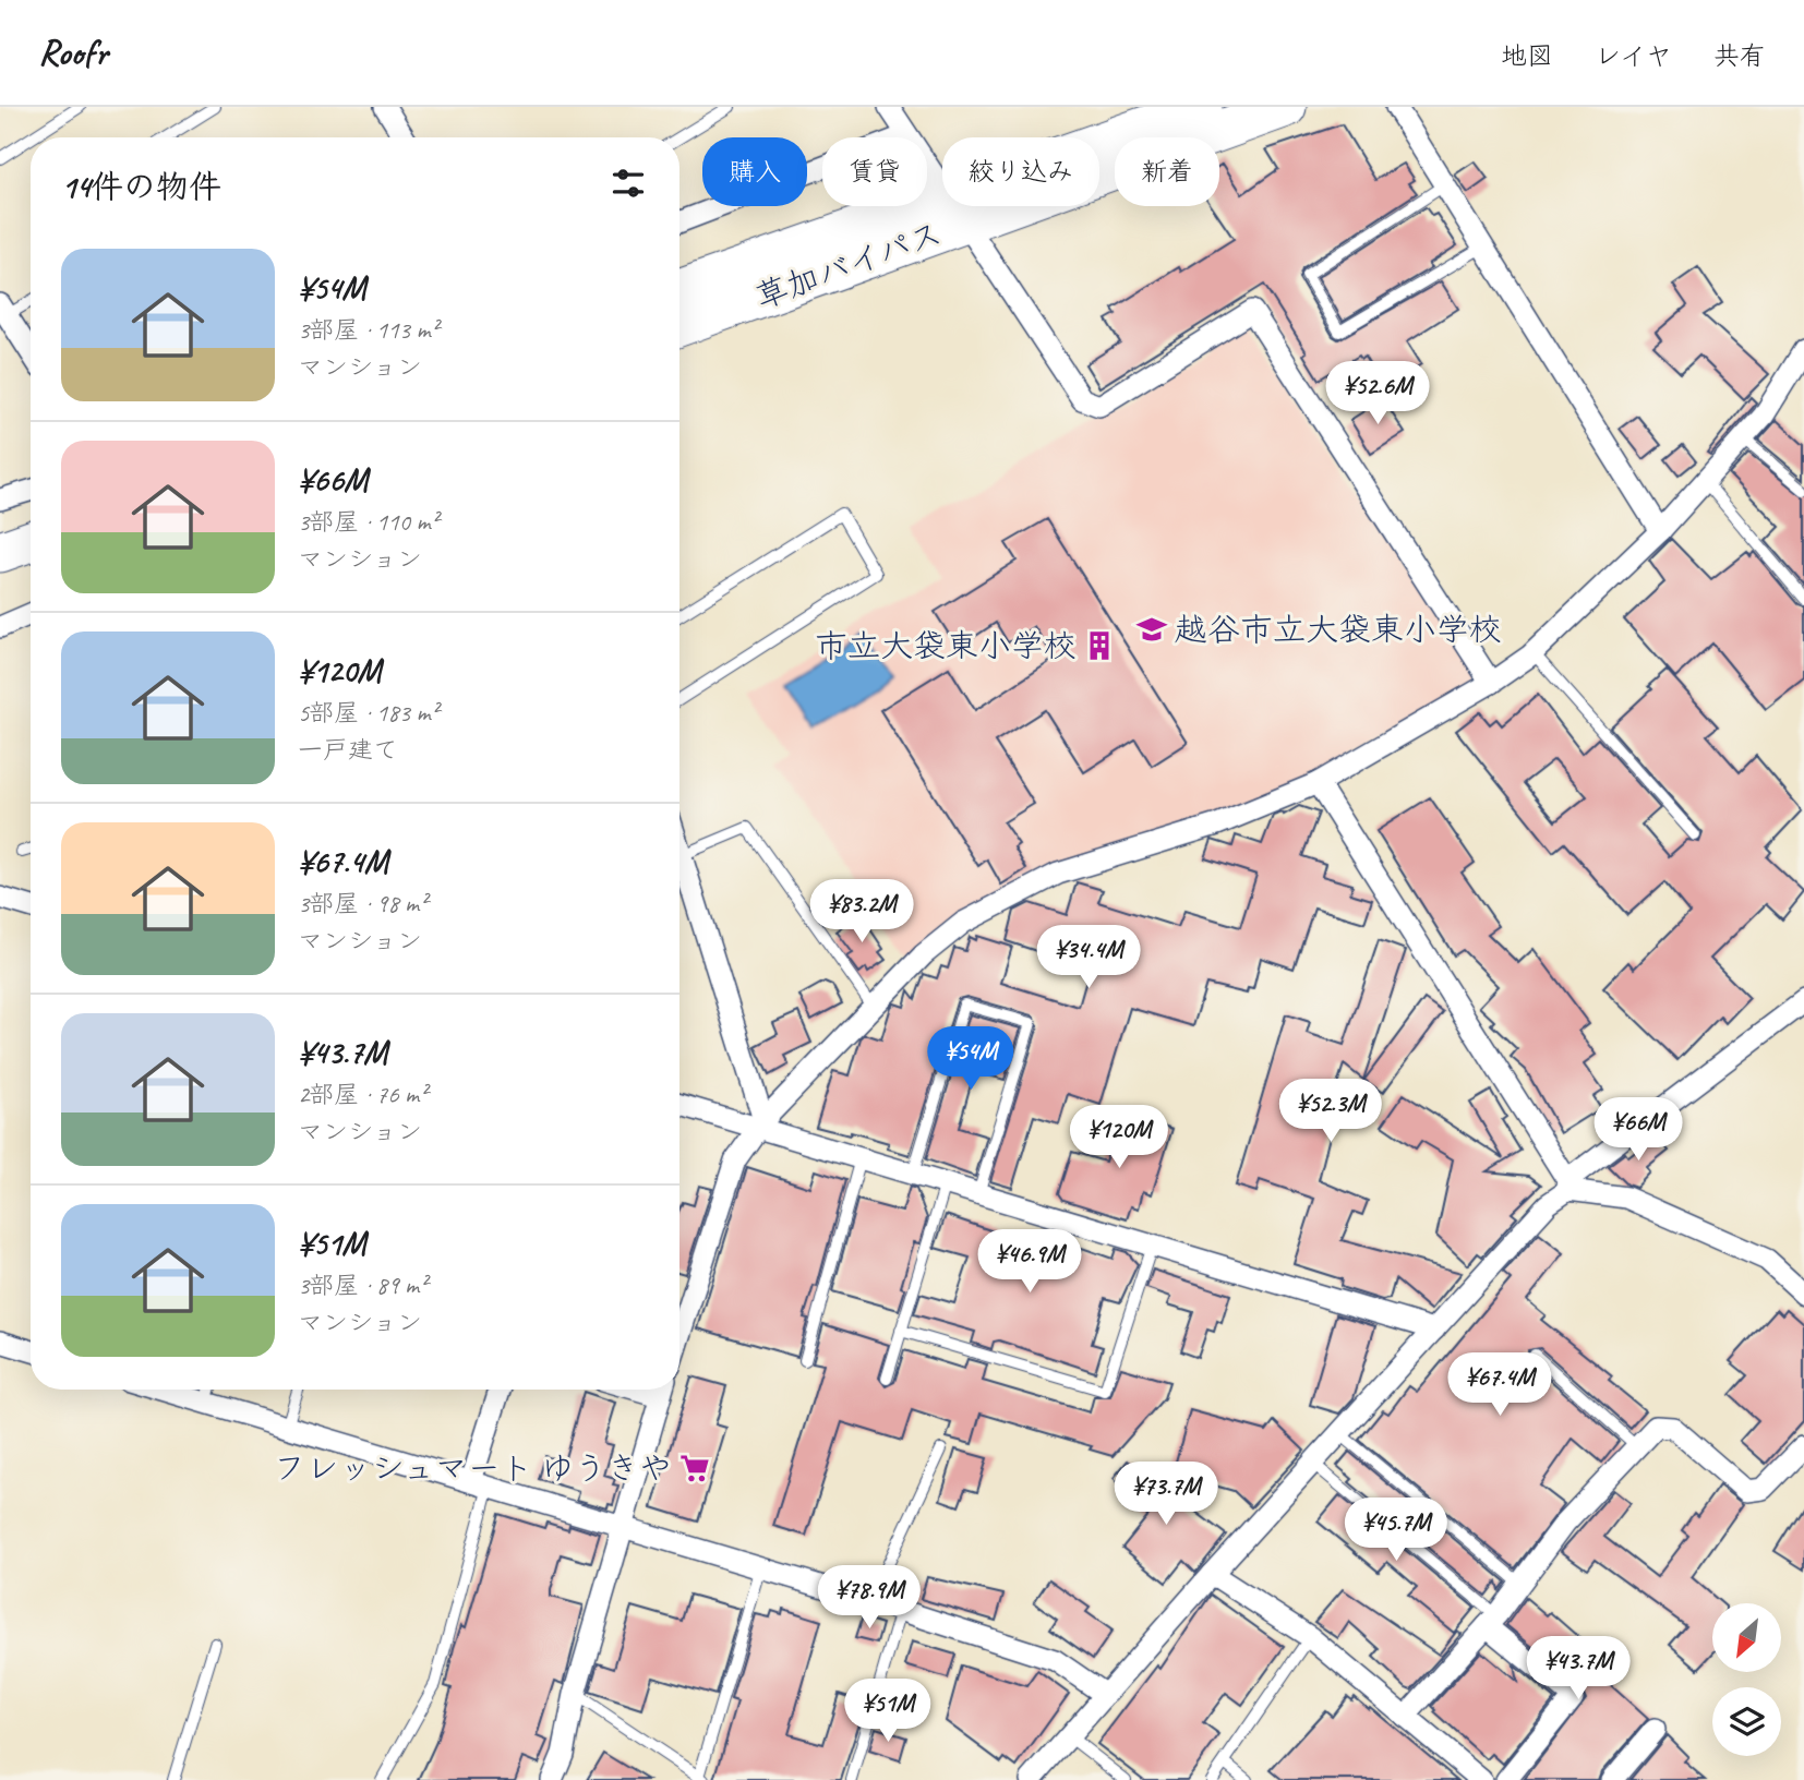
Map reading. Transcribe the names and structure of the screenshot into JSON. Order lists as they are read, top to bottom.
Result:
{
  "streets": {
    "highway": ["草加バイパス"]
  },
  "places": {
    "school or university": ["越谷市立大袋東小学校"],
    "building": ["市立大袋東小学校"],
    "supermarket": ["フレッシュマート ゆうきや"]
  },
  "north": "bottom left",
  "page": {
    "header": "Roofr",
    "nav": ["地図", "レイヤ", "共有"],
    "chip": [
      "購入",
      "賃貸",
      "絞り込み",
      "新着"
    ],
    "heading": "14件の物件",
    "list": [
      {
        "name": "¥54M",
        "note": "3部屋 · 113 m² · マンション"
      },
      {
        "name": "¥66M",
        "note": "3部屋 · 110 m² · マンション"
      },
      {
        "name": "¥120M",
        "note": "5部屋 · 183 m² · 一戸建て"
      },
      {
        "name": "¥67.4M",
        "note": "3部屋 · 98 m² · マンション"
      },
      {
        "name": "¥43.7M",
        "note": "2部屋 · 76 m² · マンション"
      },
      {
        "name": "¥51M",
        "note": "3部屋 · 89 m² · マンション"
      }
    ],
    "price": [
      "¥52.6M",
      "¥83.2M",
      "¥34.4M",
      "¥54M",
      "¥52.3M",
      "¥66M",
      "¥120M",
      "¥46.9M",
      "¥67.4M",
      "¥73.7M",
      "¥45.7M",
      "¥78.9M",
      "¥43.7M",
      "¥51M"
    ]
  }
}
